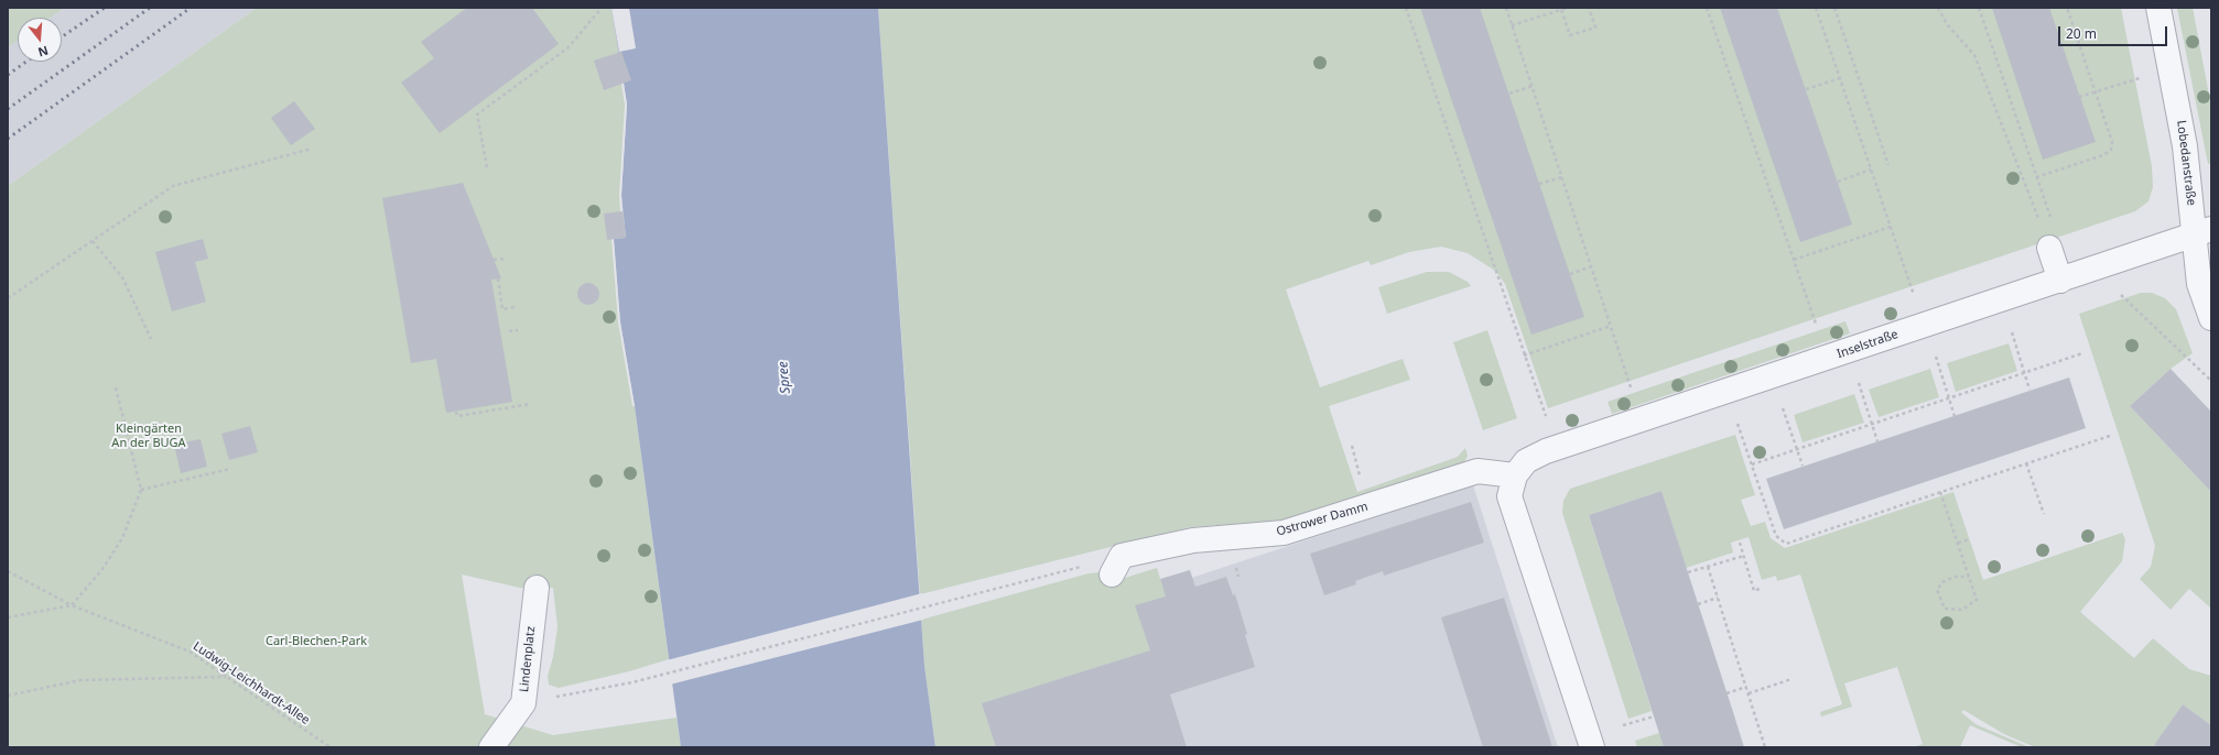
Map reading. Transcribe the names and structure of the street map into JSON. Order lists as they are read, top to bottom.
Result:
{
  "streets": {
    "street": [
      "Lobedanstraße",
      "Inselstraße",
      "Ostrower Damm",
      "Lindenplatz"
    ],
    "path": ["Ludwig-Leichhardt-Allee"]
  },
  "crossings": [
    ["Lobedanstraße", "Inselstraße"],
    ["Inselstraße", "Ostrower Damm"]
  ],
  "water": ["Spree"],
  "parks": ["Kleingärten An der BUGA", "Carl-Blechen-Park"],
  "scale_bar": "20 m",
  "north": "bottom"
}
